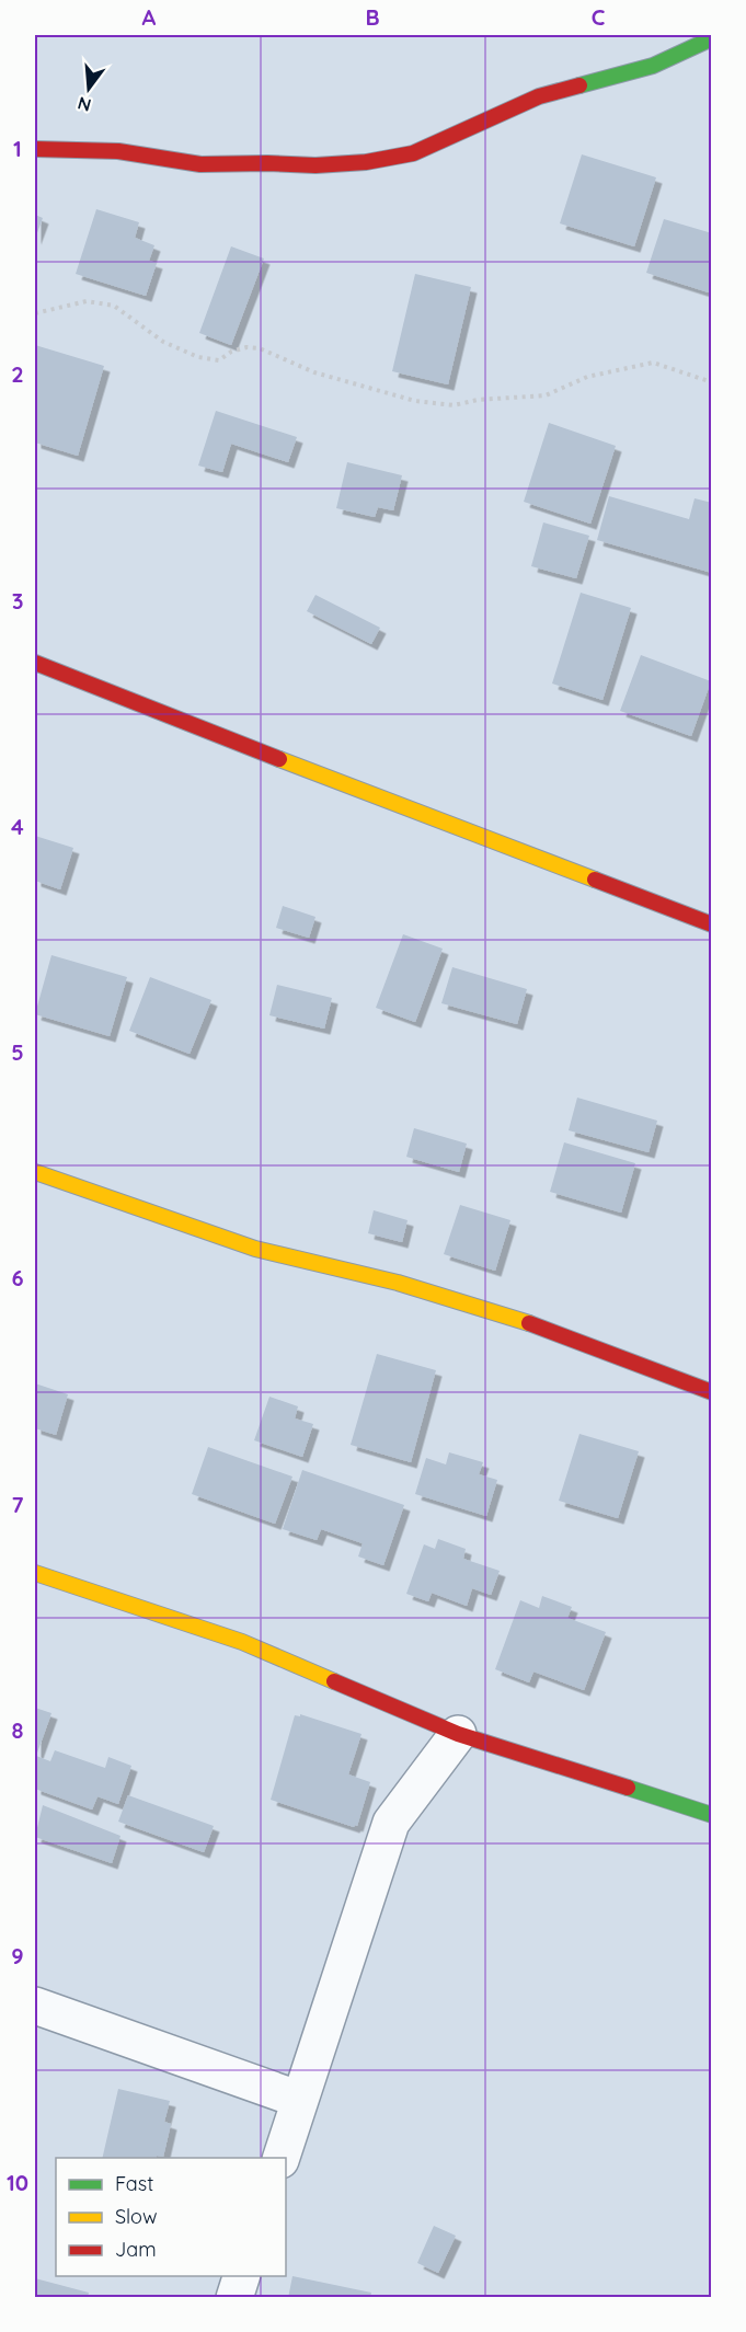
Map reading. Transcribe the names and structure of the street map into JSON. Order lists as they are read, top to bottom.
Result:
{
  "legend": ["Fast", "Slow", "Jam"],
  "north": "bottom",
  "grid": {
    "columns": ["A", "B", "C"],
    "rows": [
      "1",
      "2",
      "3",
      "4",
      "5",
      "6",
      "7",
      "8",
      "9",
      "10"
    ]
  }
}
